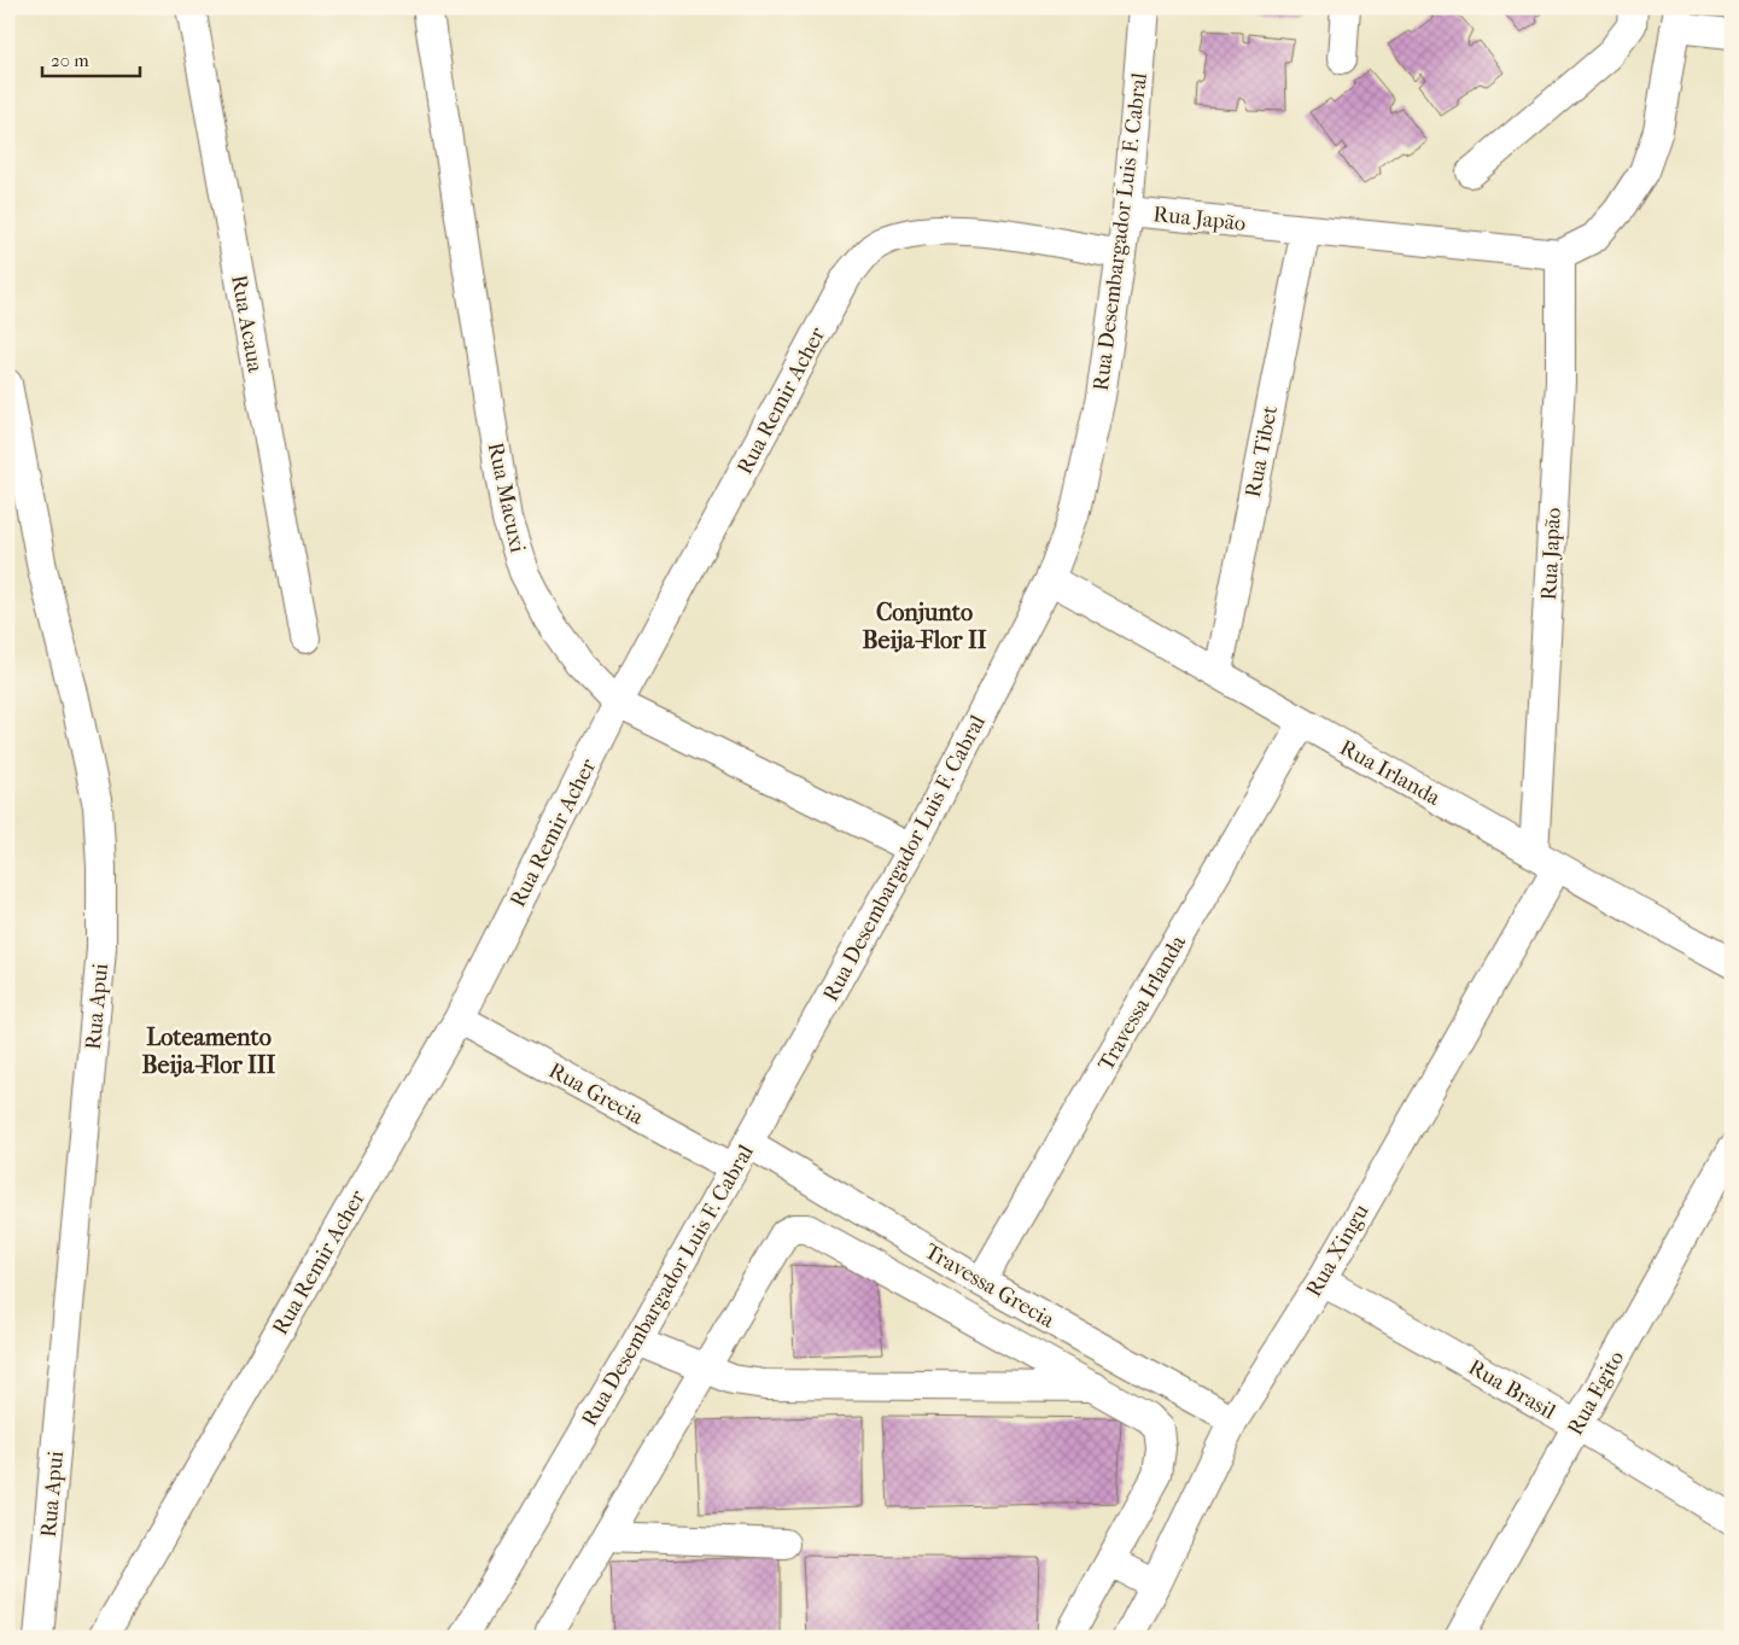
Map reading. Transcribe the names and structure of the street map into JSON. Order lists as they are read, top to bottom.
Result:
{
  "streets": {
    "street": [
      "Rua Japão",
      "Rua Desembargador Luis F. Cabral",
      "Rua Acaua",
      "Rua Remir Acher",
      "Rua Tibet",
      "Rua Macuxi",
      "Rua Irlanda",
      "Travessa Irlanda",
      "Rua Apui",
      "Rua Grecia",
      "Rua Xingu",
      "Travessa Grecia",
      "Rua Brasil",
      "Rua Egito"
    ]
  },
  "crossings": [
    ["Rua Japão", "Rua Desembargador Luis F. Cabral"],
    ["Rua Japão", "Rua Tibet"],
    ["Rua Japão", "Rua Irlanda"],
    ["Rua Japão", "Rua Xingu"],
    ["Rua Desembargador Luis F. Cabral", "Rua Remir Acher"],
    ["Rua Desembargador Luis F. Cabral", "Rua Macuxi"],
    ["Rua Desembargador Luis F. Cabral", "Rua Irlanda"],
    ["Rua Desembargador Luis F. Cabral", "Rua Grecia"],
    ["Rua Desembargador Luis F. Cabral", "Travessa Grecia"],
    ["Rua Remir Acher", "Rua Macuxi"],
    ["Rua Remir Acher", "Rua Grecia"],
    ["Rua Tibet", "Rua Irlanda"],
    ["Rua Irlanda", "Travessa Irlanda"],
    ["Rua Irlanda", "Rua Xingu"],
    ["Travessa Irlanda", "Travessa Grecia"],
    ["Rua Xingu", "Travessa Grecia"],
    ["Rua Xingu", "Rua Brasil"],
    ["Rua Brasil", "Rua Egito"]
  ],
  "districts": ["Conjunto Beija-Flor II", "Loteamento Beija-Flor III"],
  "scale_bar": "20 m"
}
